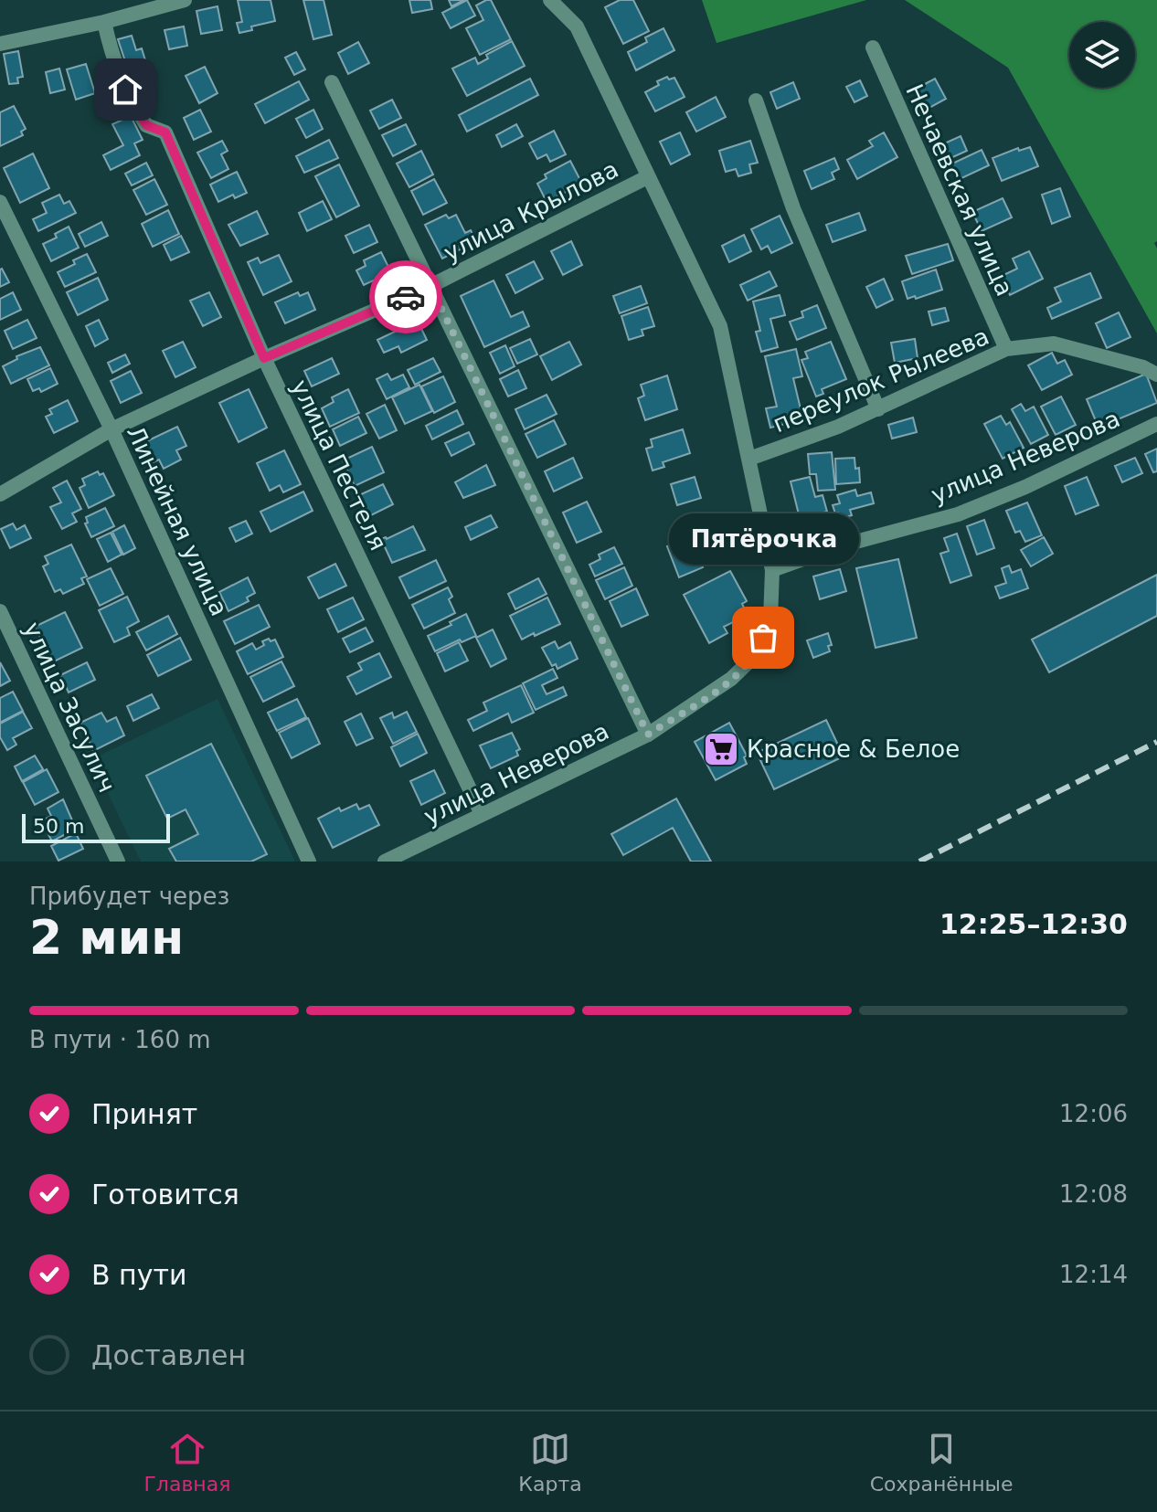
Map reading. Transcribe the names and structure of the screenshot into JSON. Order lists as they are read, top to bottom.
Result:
{
  "streets": {
    "street": [
      "Нечаевская улица",
      "улица Крылова",
      "переулок Рылеева",
      "улица Неверова",
      "улица Пестеля",
      "Линейная улица",
      "улица Засулич"
    ]
  },
  "crossings": [
    ["Нечаевская улица", "переулок Рылеева"],
    ["улица Крылова", "улица Пестеля"],
    ["улица Крылова", "Линейная улица"],
    ["улица Неверова", "улица Пестеля"]
  ],
  "places": {
    "other": ["Пятёрочка"],
    "supermarket": ["Красное & Белое"]
  },
  "scale_bar": "50 m",
  "page": {
    "bubble": "Пятёрочка",
    "scale": "50 m",
    "heading": ["2 мин", "Прибудет через", "12:25–12:30"],
    "bar": "В пути · 160 m",
    "list": [
      ["Принят", "12:06"],
      ["Готовится", "12:08"],
      ["В пути", "12:14"],
      "Доставлен"
    ],
    "tabs": ["Главная", "Карта", "Сохранённые"]
  }
}
